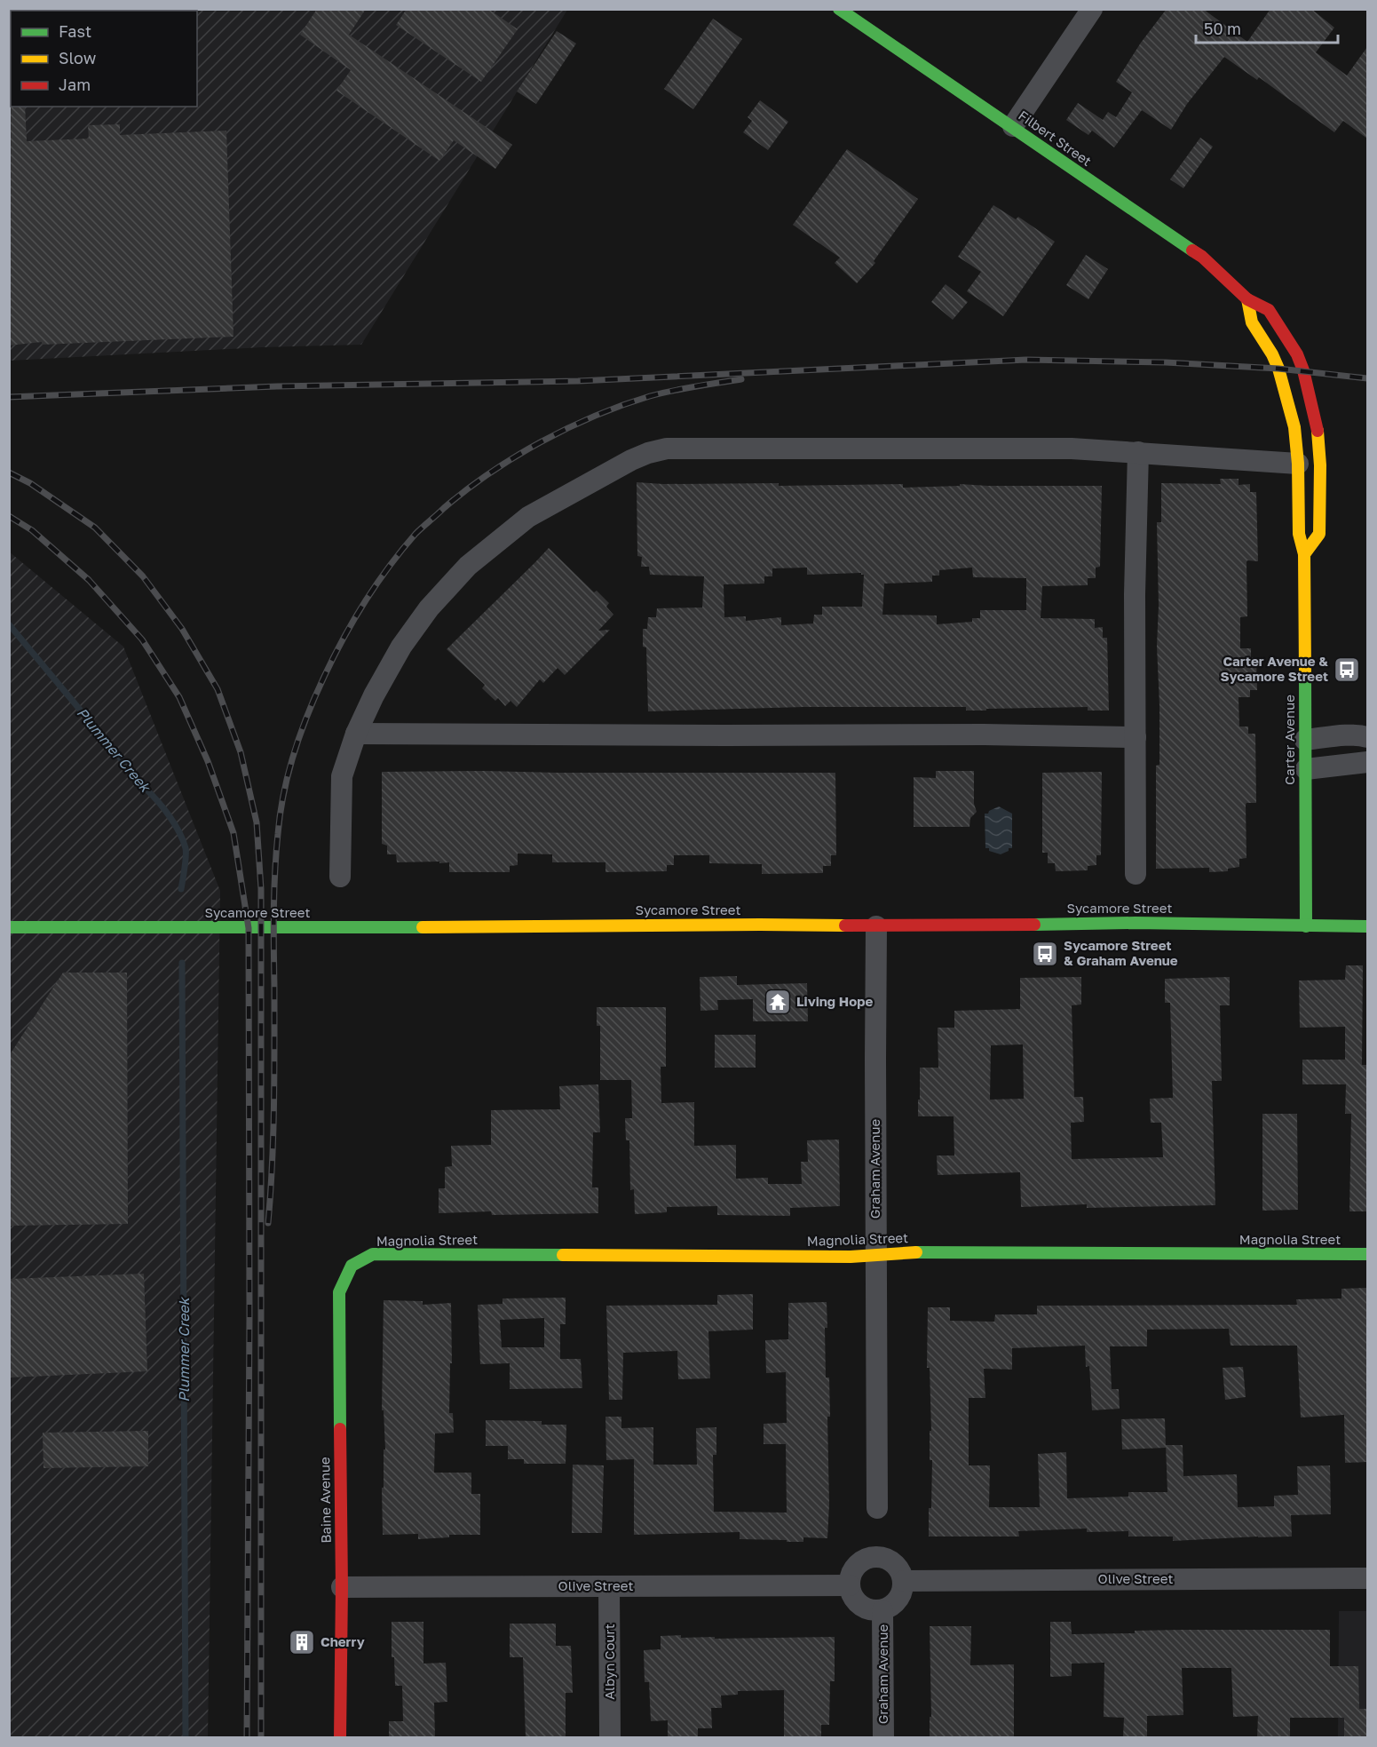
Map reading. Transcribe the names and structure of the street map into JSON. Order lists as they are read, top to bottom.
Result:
{
  "streets": {
    "street": [
      "Filbert Street",
      "Carter Avenue",
      "Sycamore Street",
      "Graham Avenue",
      "Magnolia Street",
      "Baine Avenue",
      "Olive Street",
      "Albyn Court"
    ]
  },
  "crossings": [
    ["Filbert Street", "Carter Avenue"],
    ["Carter Avenue", "Sycamore Street"],
    ["Sycamore Street", "Graham Avenue"],
    ["Graham Avenue", "Magnolia Street"],
    ["Graham Avenue", "Olive Street"],
    ["Magnolia Street", "Baine Avenue"],
    ["Baine Avenue", "Olive Street"],
    ["Olive Street", "Albyn Court"]
  ],
  "water": ["Plummer Creek"],
  "places": {
    "bus stop": ["Carter Avenue & Sycamore Street", "Sycamore Street & Graham Avenue"],
    "temple": ["Living Hope"],
    "building": ["Cherry"]
  },
  "legend": ["Fast", "Slow", "Jam"],
  "scale_bar": "50 m"
}
